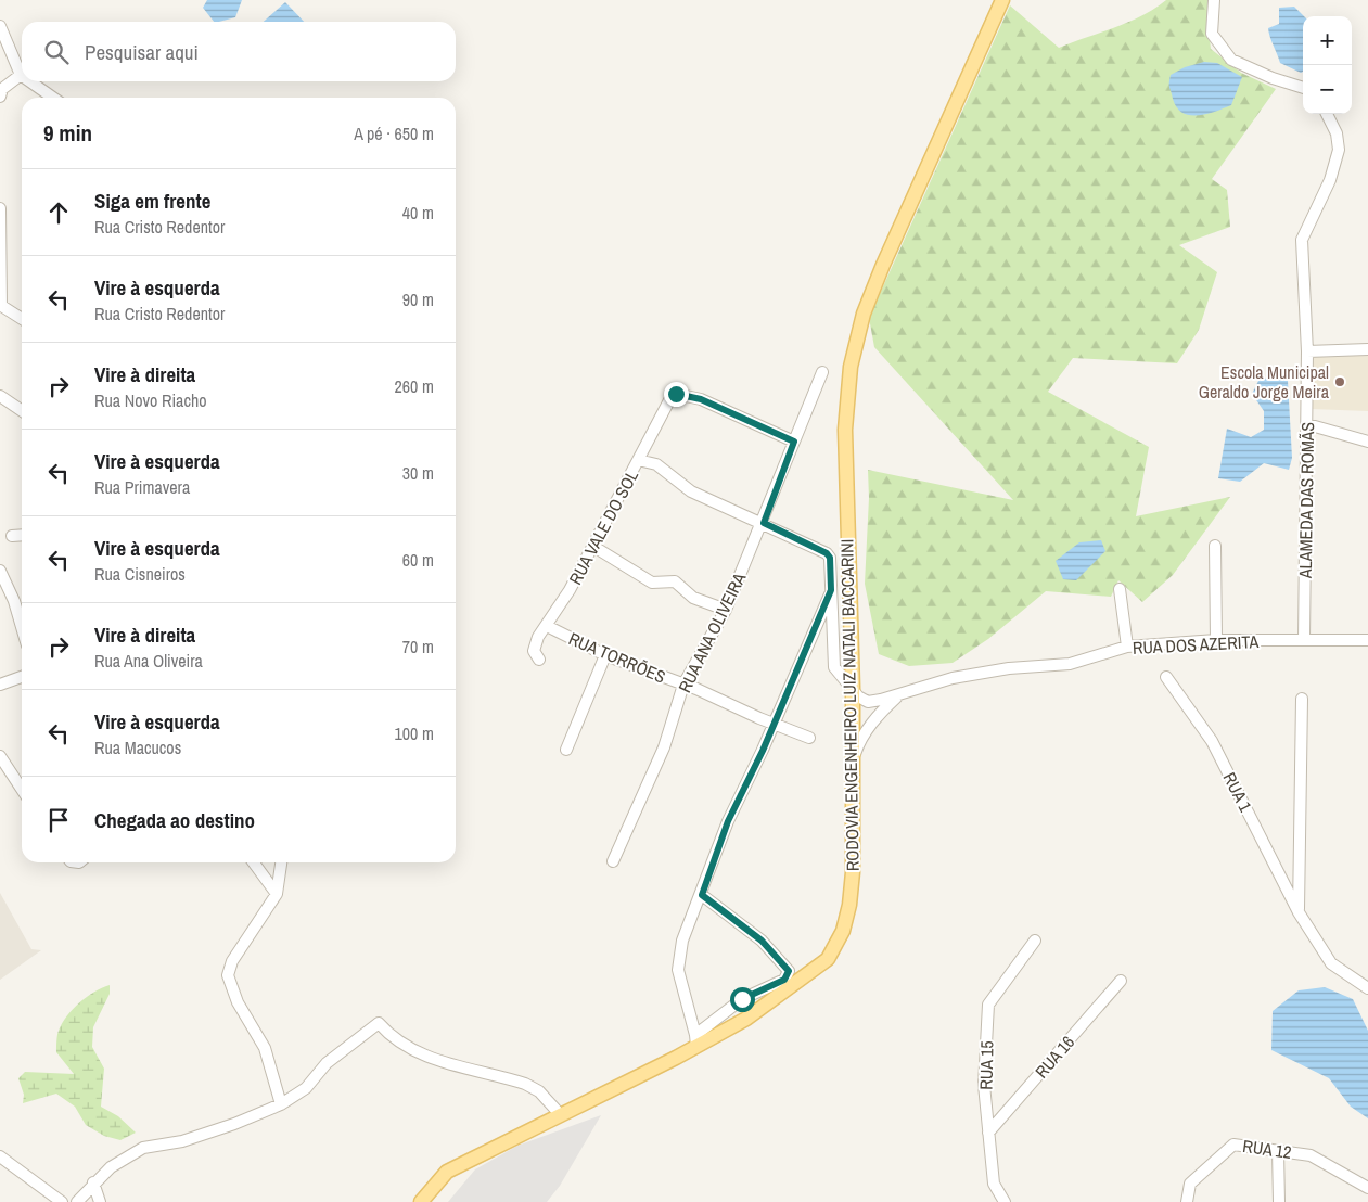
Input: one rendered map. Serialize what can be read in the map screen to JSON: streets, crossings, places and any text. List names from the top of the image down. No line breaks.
{"streets":{"main road":["RODOVIA ENGENHEIRO LUIZ NATALI BACCARINI"],"street":["ALAMEDA DAS ROMÃS","RUA VALE DO SOL","RUA ANA OLIVEIRA","RUA DOS AZERITA","RUA TORRÕES","RUA 1","RUA 16","RUA 15","RUA 12"]},"crossings":[["ALAMEDA DAS ROMÃS","RUA DOS AZERITA"],["RUA VALE DO SOL","RUA ANA OLIVEIRA"],["RUA VALE DO SOL","RUA TORRÕES"],["RUA ANA OLIVEIRA","RUA TORRÕES"],["RUA DOS AZERITA","RODOVIA ENGENHEIRO LUIZ NATALI BACCARINI"],["RUA 16","RUA 15"]],"places":["Escola Municipal Geraldo Jorge Meira"],"page":{"map_buttons":["+","−"],"search":"Pesquisar aqui","heading":["9 min","A pé · 650 m"],"list":[["Siga em frente","Rua Cristo Redentor","40 m"],["Vire à esquerda","Rua Cristo Redentor","90 m"],["Vire à direita","Rua Novo Riacho","260 m"],["Vire à esquerda","Rua Primavera","30 m"],["Vire à esquerda","Rua Cisneiros","60 m"],["Vire à direita","Rua Ana Oliveira","70 m"],["Vire à esquerda","Rua Macucos","100 m"],"Chegada ao destino"]}}
